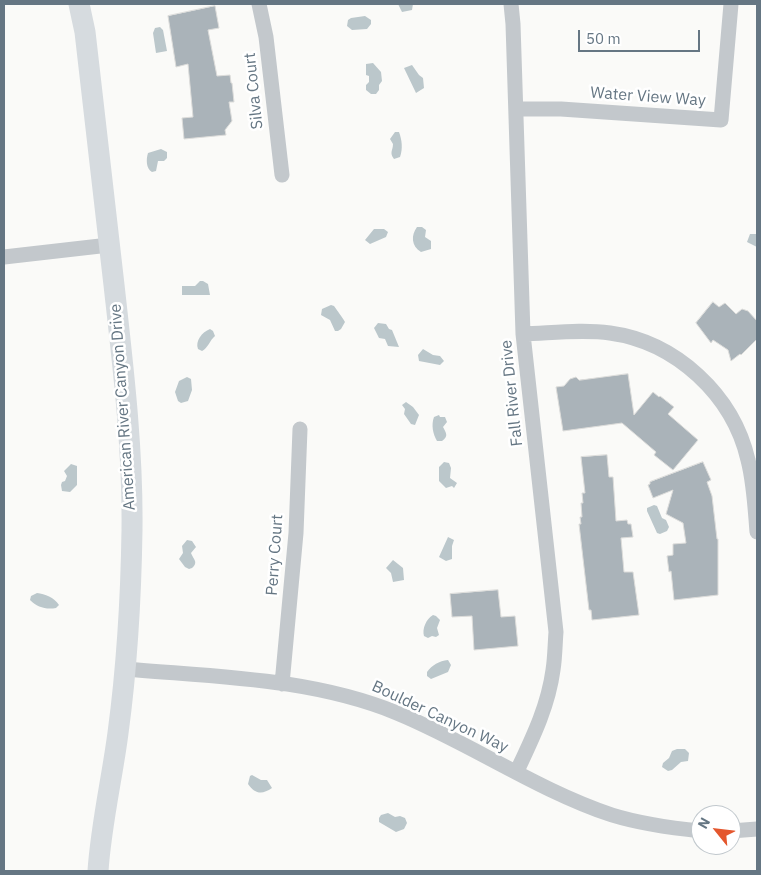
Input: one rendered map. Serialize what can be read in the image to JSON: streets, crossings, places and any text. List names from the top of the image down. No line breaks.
{"streets":{"main road":["American River Canyon Drive"],"street":["Silva Court","Water View Way","Fall River Drive","Perry Court","Boulder Canyon Way"]},"crossings":[["Water View Way","Fall River Drive"],["Fall River Drive","Boulder Canyon Way"],["American River Canyon Drive","Boulder Canyon Way"],["Perry Court","Boulder Canyon Way"]],"scale_bar":"50 m","north":"top left"}
